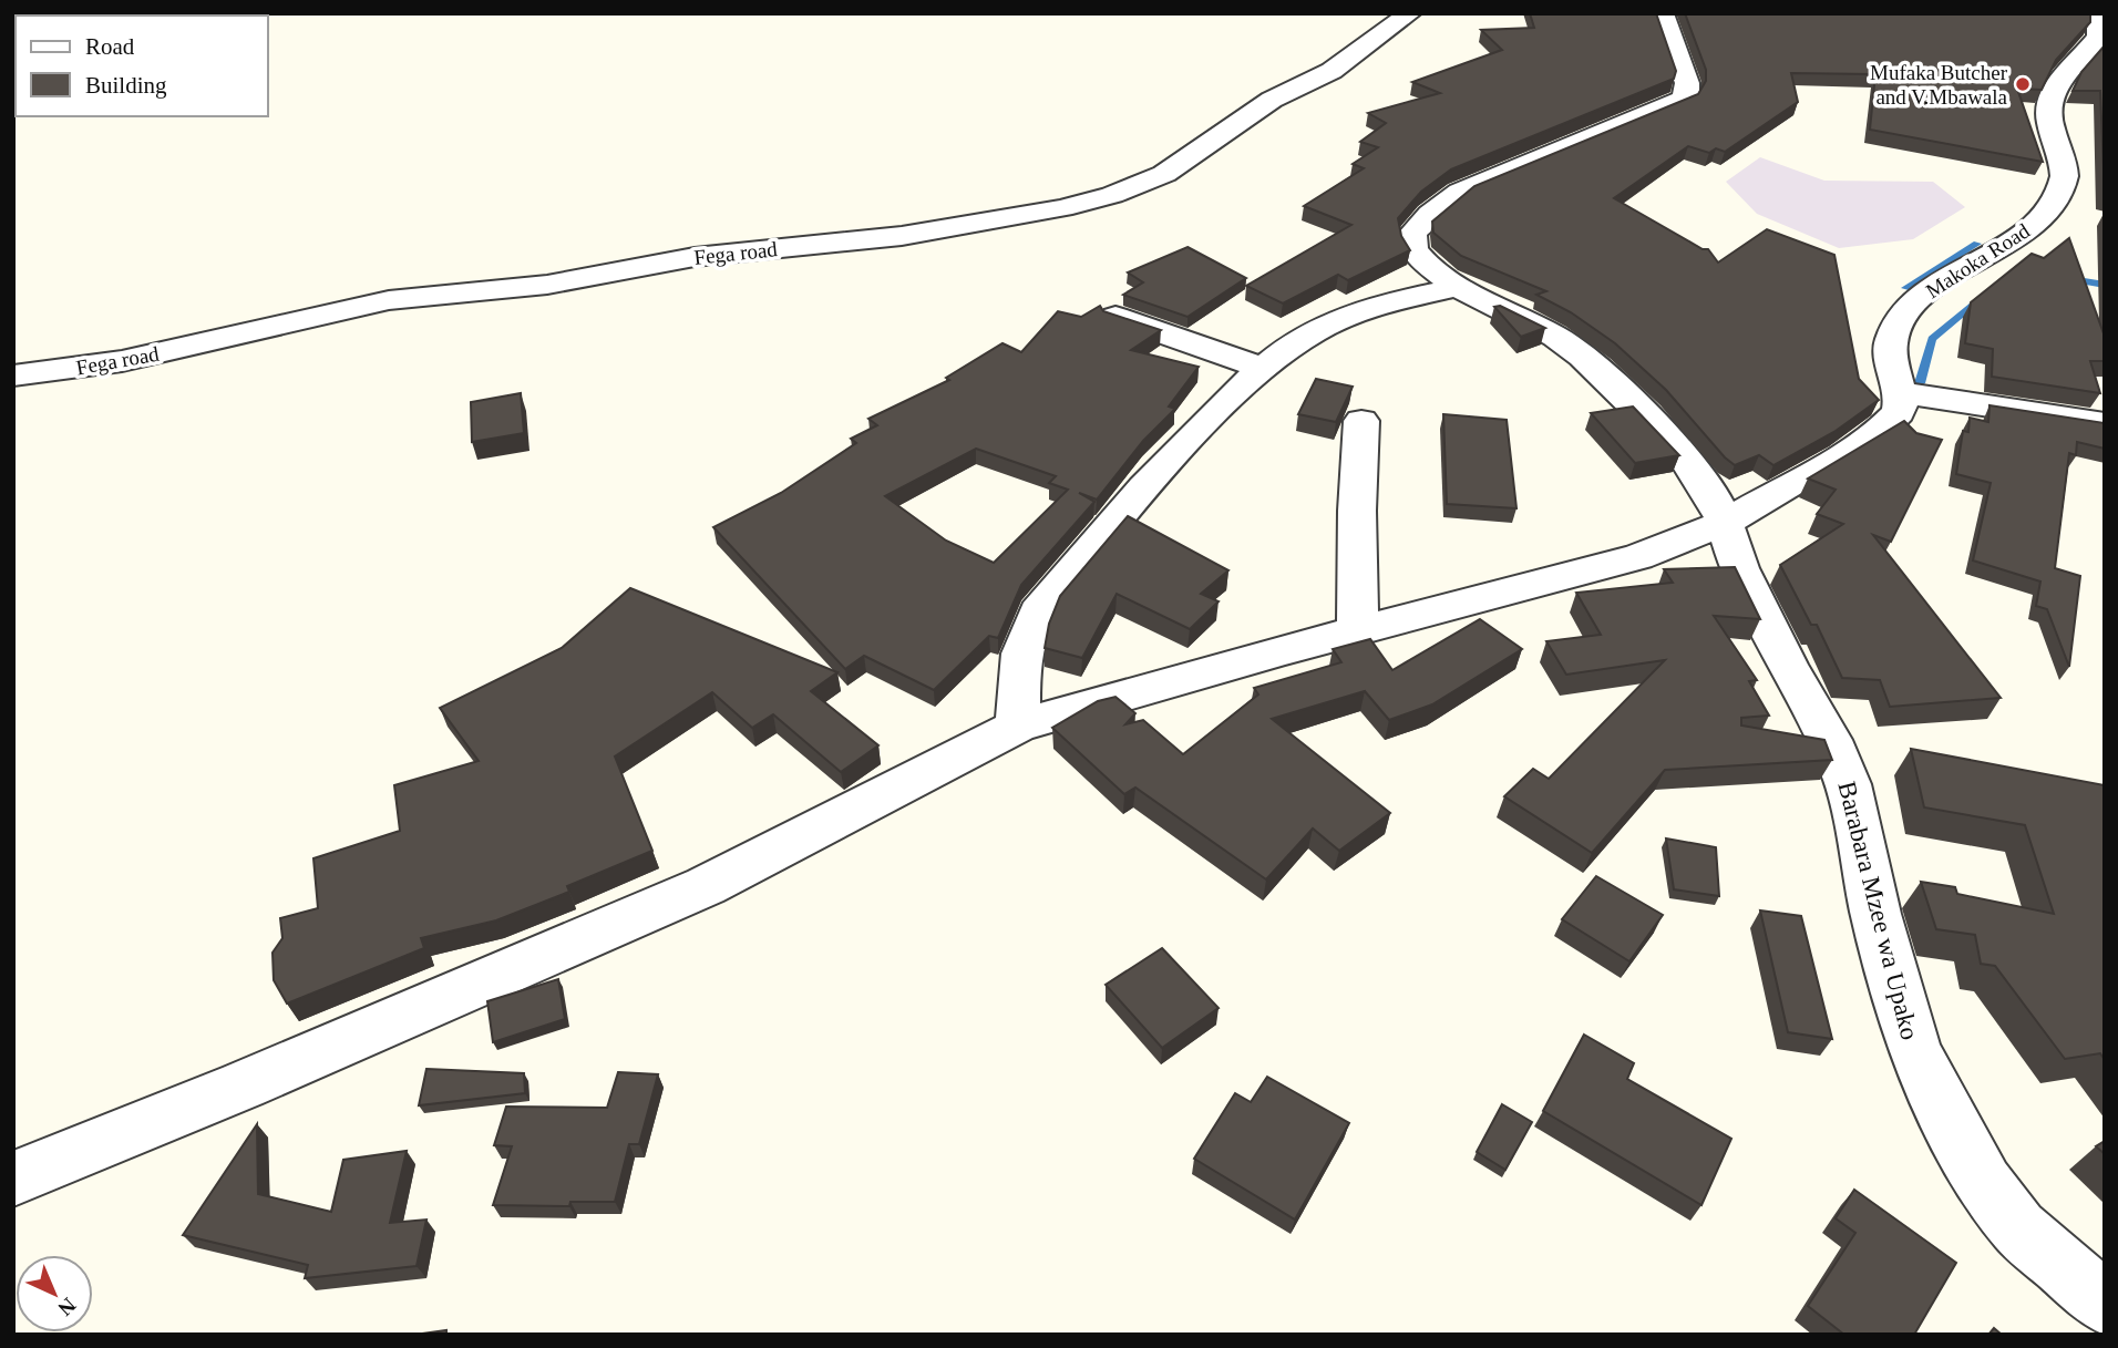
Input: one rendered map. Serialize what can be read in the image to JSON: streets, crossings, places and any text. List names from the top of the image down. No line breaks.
{"streets":{"street":["Fega road","Makoka Road","Barabara Mzee wa Upako"]},"places":["Mufaka Butcher and V.Mbawala"],"legend":["Road","Building"],"north":"bottom right"}
